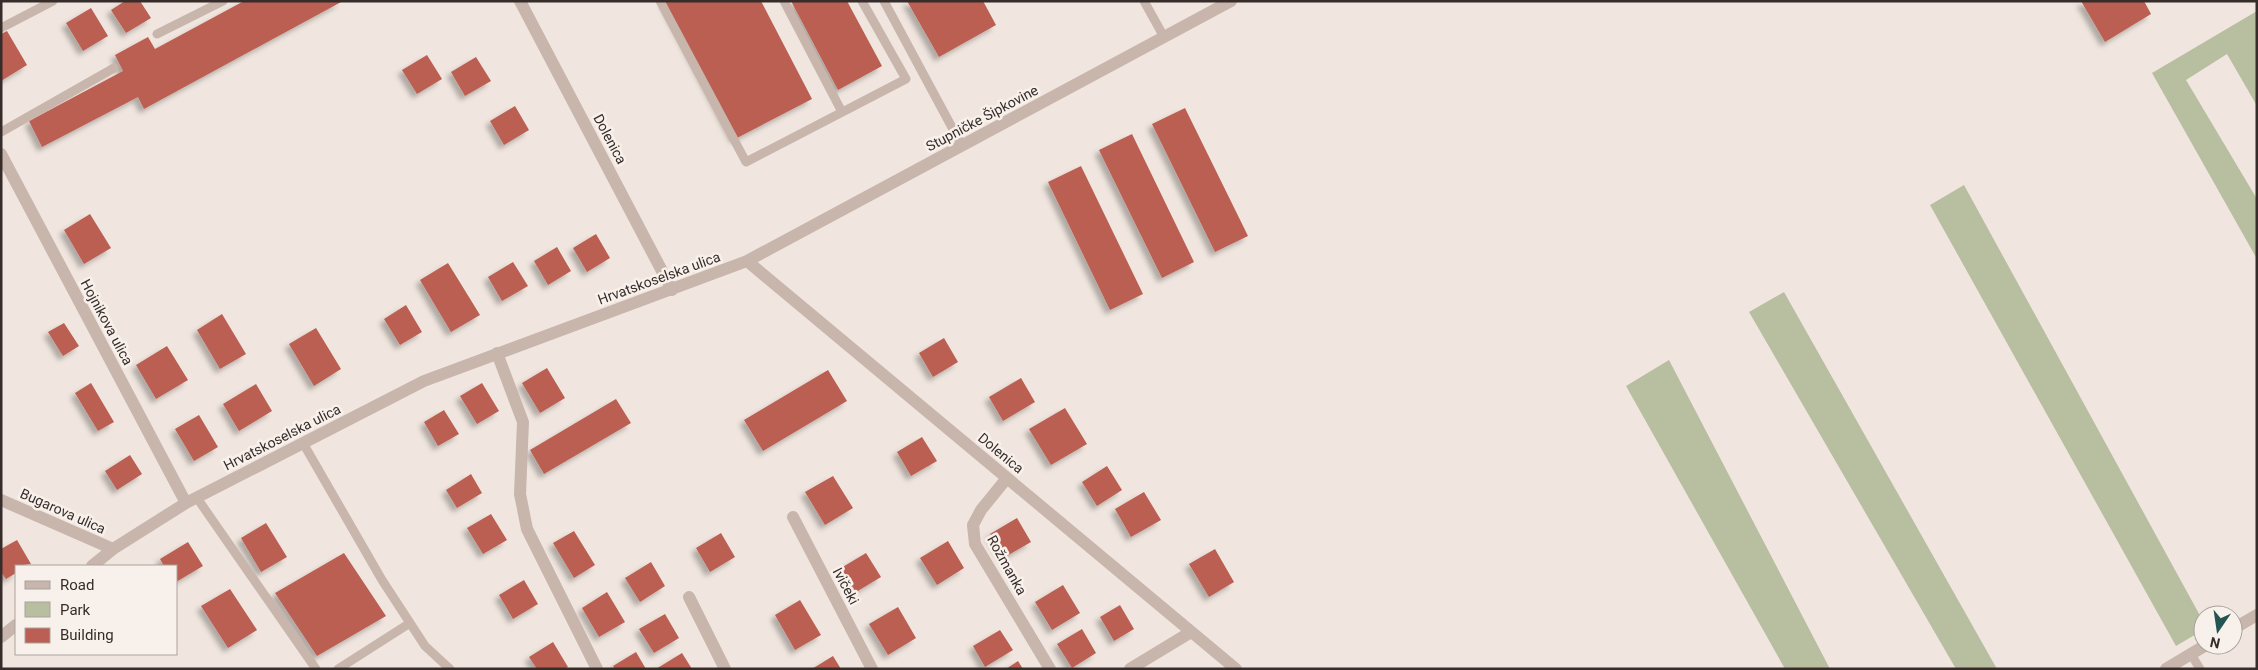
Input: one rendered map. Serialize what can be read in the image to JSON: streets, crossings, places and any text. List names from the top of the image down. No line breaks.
{"streets":{"street":["Stupničke Šipkovine","Dolenica","Hrvatskoselska ulica","Hojnikova ulica","Bugarova ulica","Rožmanka","Ivičeki"]},"crossings":[["Stupničke Šipkovine","Dolenica"],["Stupničke Šipkovine","Hrvatskoselska ulica"],["Dolenica","Hrvatskoselska ulica"],["Dolenica","Rožmanka"],["Hrvatskoselska ulica","Hojnikova ulica"],["Hrvatskoselska ulica","Bugarova ulica"]],"legend":["Road","Park","Building"],"north":"bottom"}
